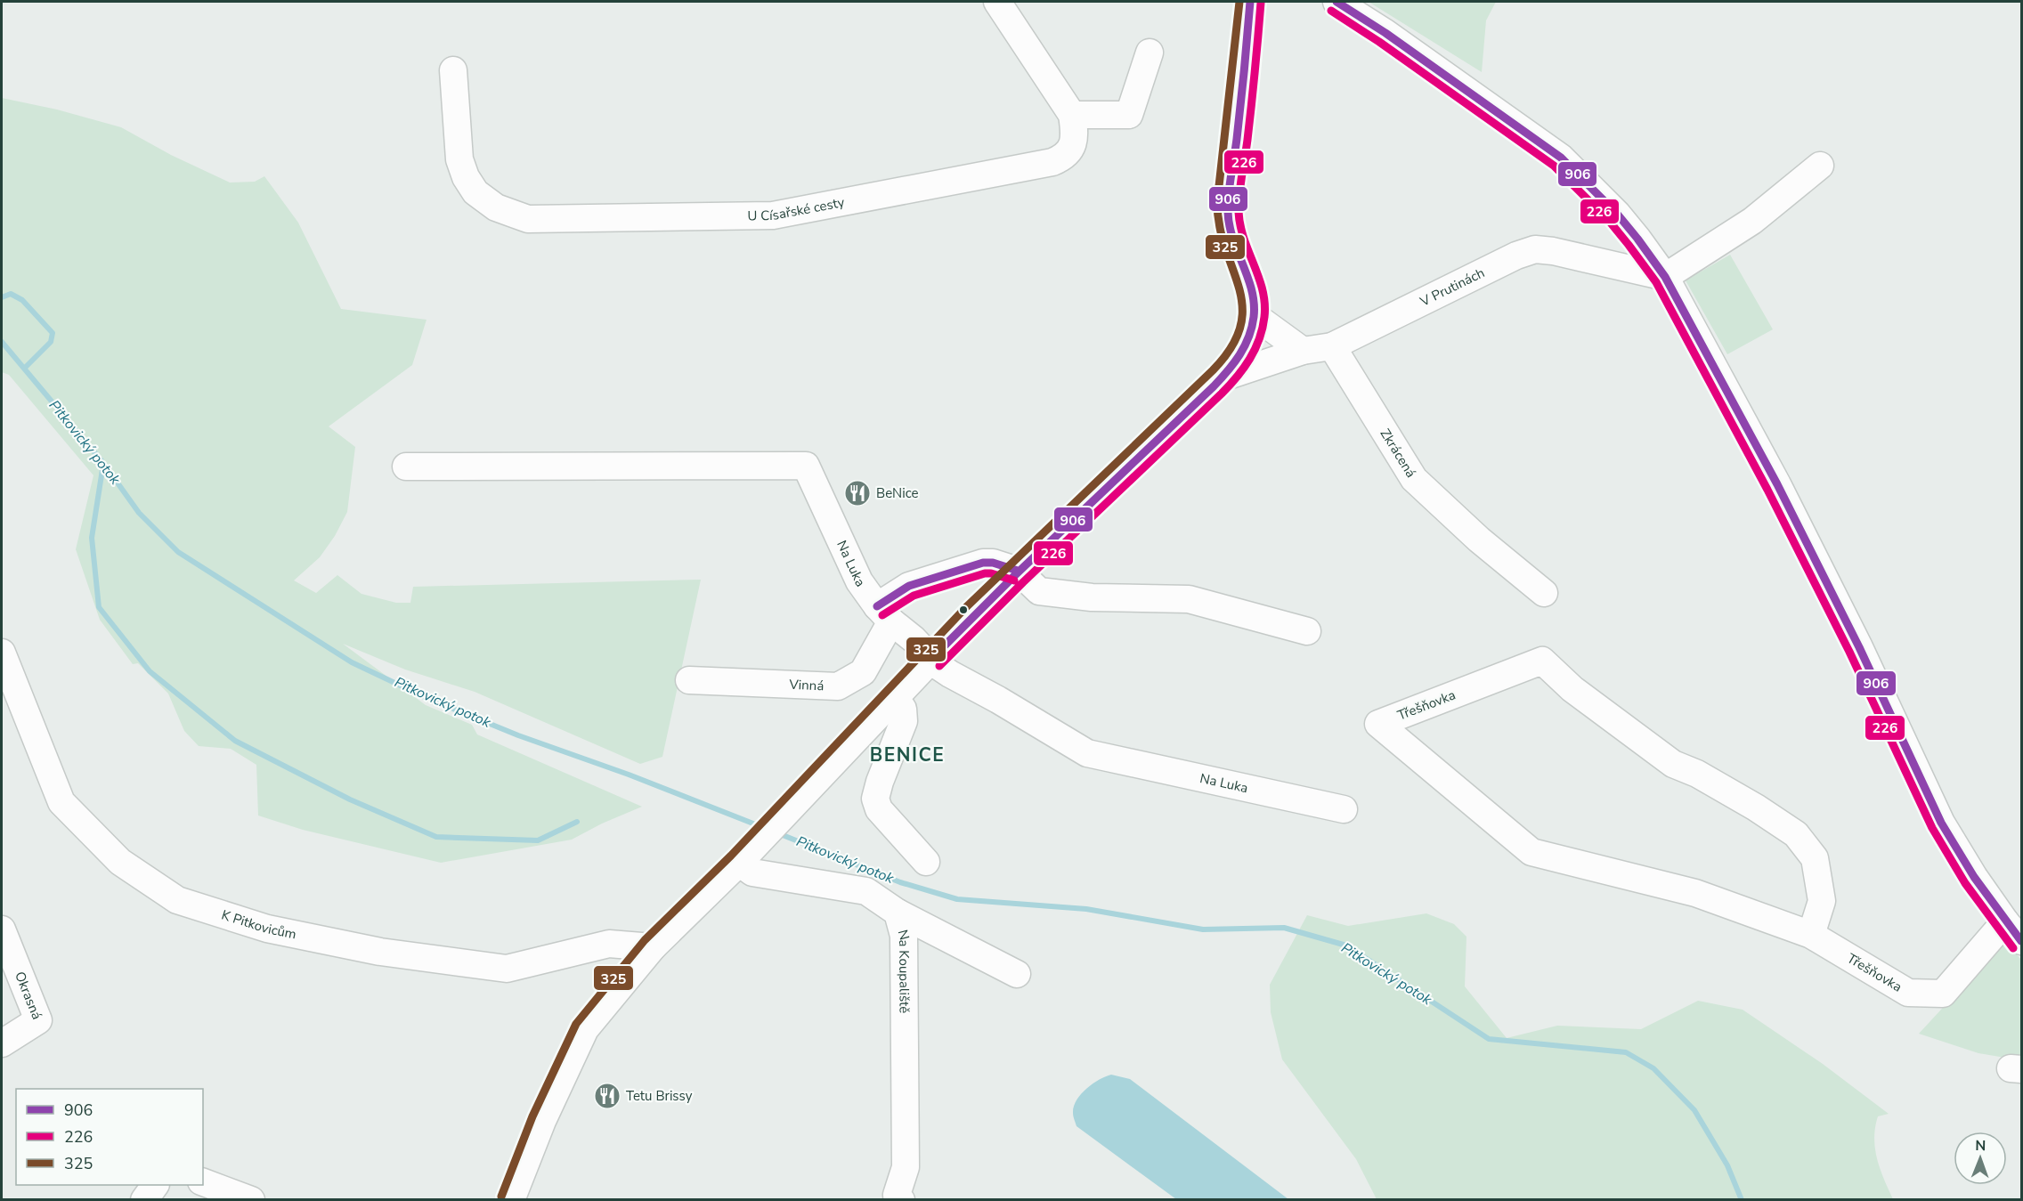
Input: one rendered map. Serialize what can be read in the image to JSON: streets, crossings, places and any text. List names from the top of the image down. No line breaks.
{"streets":{"street":["U Císařské cesty","V Prutinách","Zkrácená","Na Luka","Vinná","Třešňovka","K Pitkovicům","Na Koupaliště","Okrasná"]},"crossings":[["V Prutinách","Zkrácená"],["Na Luka","Vinná"]],"districts":["BENICE"],"water":["Pitkovický potok"],"places":{"restaurant":["BeNice","Tetu Brissy"]},"lines":["transit line 906","transit line 325","transit line 226"],"legend":["906","226","325"],"north":"top"}
